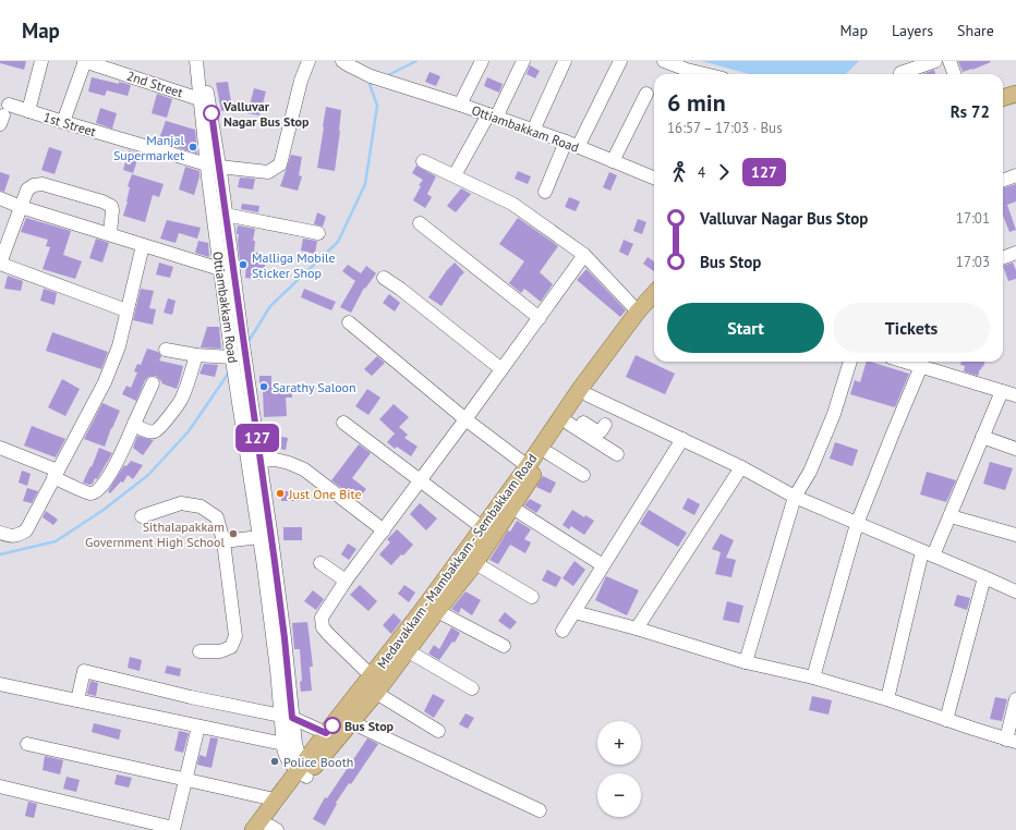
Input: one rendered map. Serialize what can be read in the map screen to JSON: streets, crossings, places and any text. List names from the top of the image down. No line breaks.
{"streets":{"main road":["Medavakkam - Mambakkam - Sembakkam Road"],"street":["2nd Street","1st Street","Ottiambakkam Road"]},"crossings":[["2nd Street","Ottiambakkam Road"],["1st Street","Ottiambakkam Road"],["Ottiambakkam Road","Medavakkam - Mambakkam - Sembakkam Road"]],"places":["Valluvar Nagar Bus Stop","Manjal Supermarket","Malliga Mobile Sticker Shop","Sarathy Saloon","Just One Bite","Sithalapakkam Government High School","Bus Stop","Police Booth"],"lines":["bus line 127"],"page":{"header":"Map","nav":["Map","Layers","Share"],"on_map":"127","heading":["6 min","16:57 – 17:03 · Bus","Rs 72"],"legs":["4","127"],"list":[{"name":"Valluvar Nagar Bus Stop","value":"17:01"},{"name":"Bus Stop","value":"17:03"}],"buttons":["Start","Tickets"],"map_buttons":["+","−"]}}
